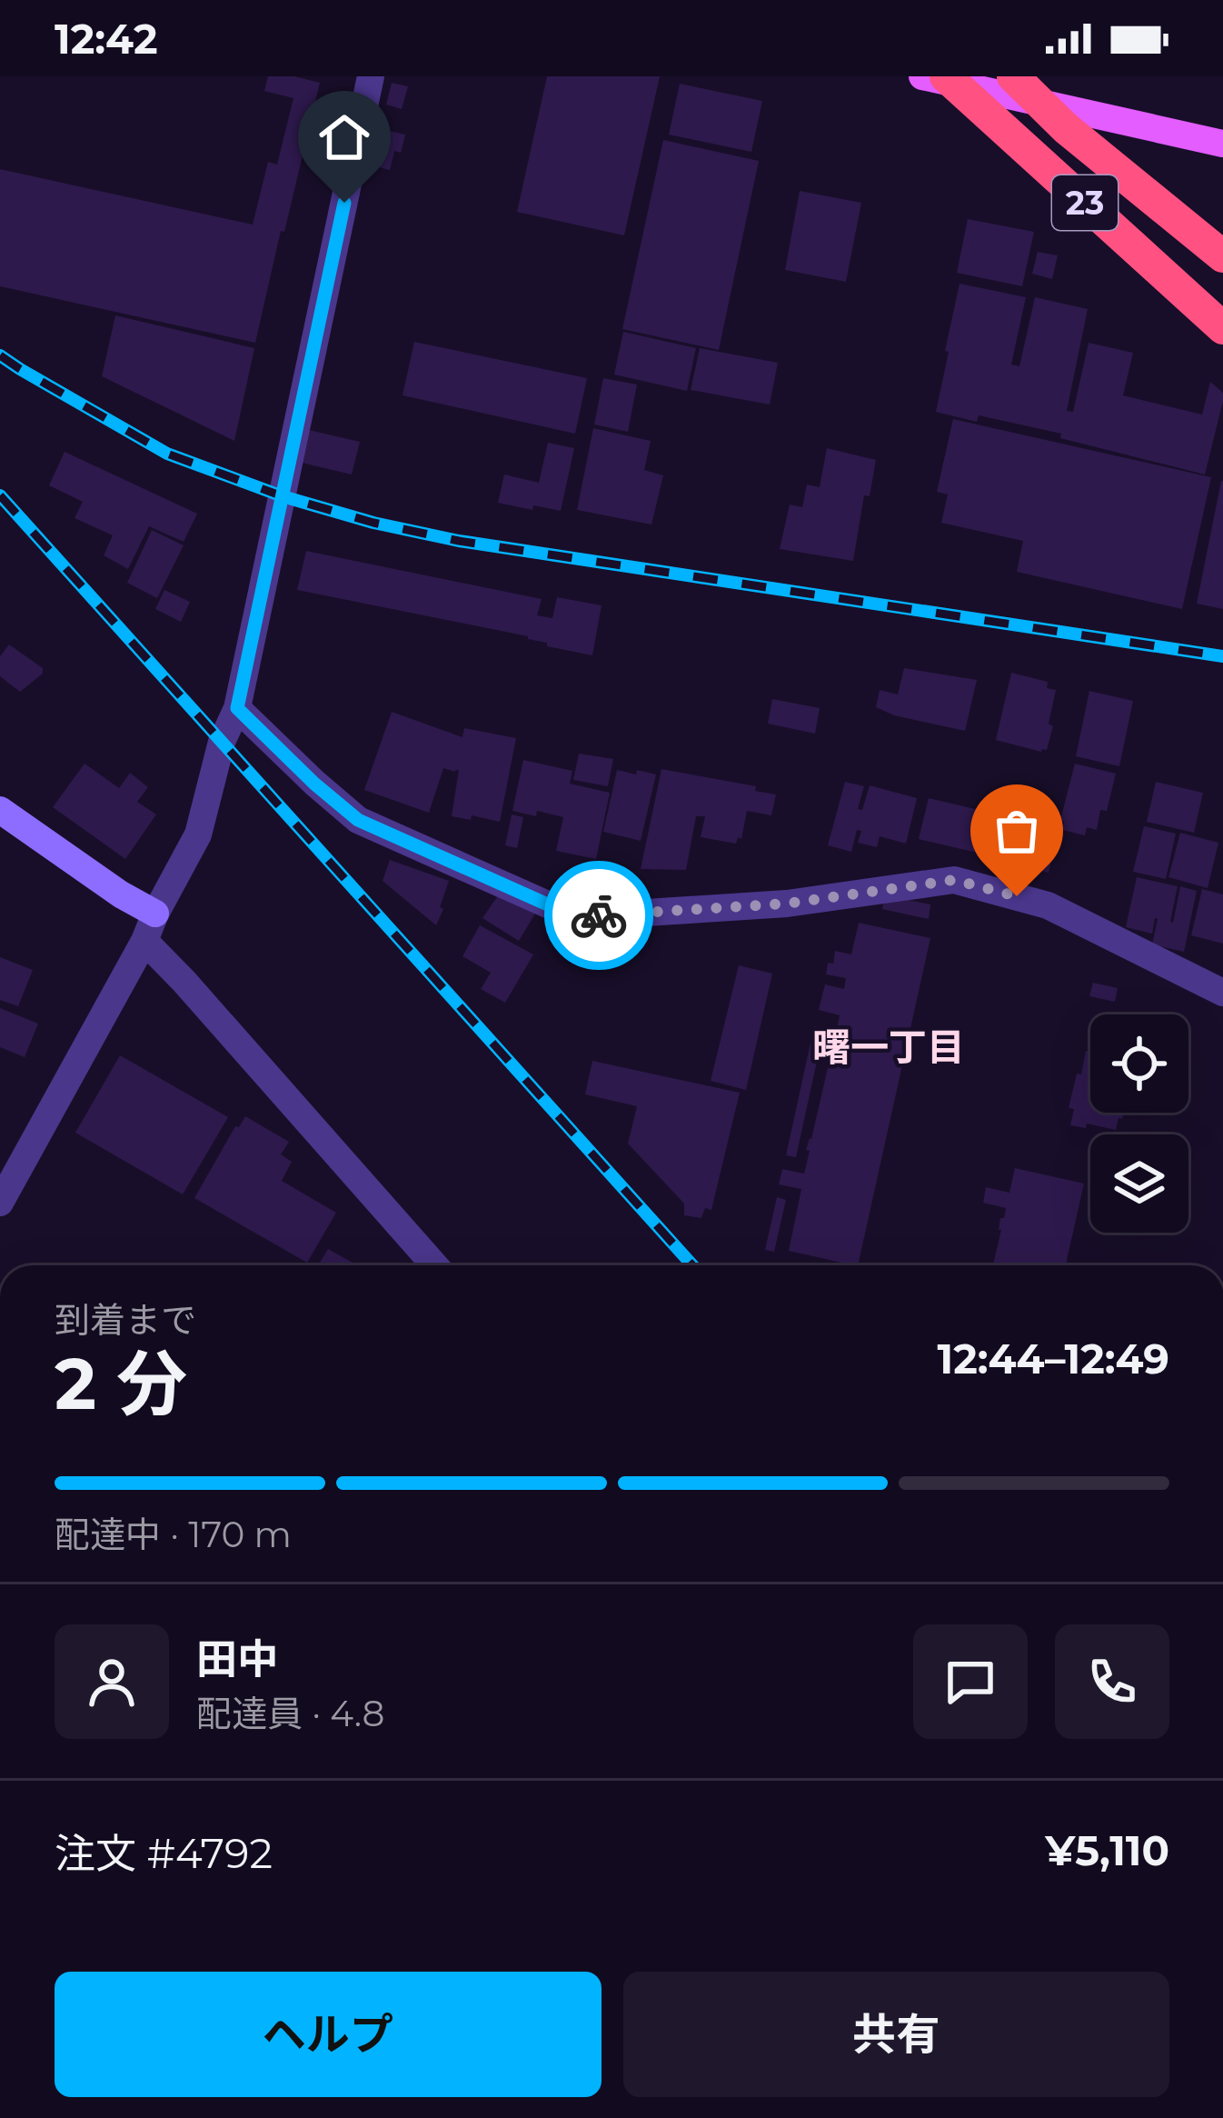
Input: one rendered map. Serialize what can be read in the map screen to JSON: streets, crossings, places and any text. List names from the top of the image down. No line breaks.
{"streets":{"highway":["23"]},"districts":["曙一丁目"],"page":{"status":"12:42","heading":["2 分","到着まで","12:44–12:49"],"panel":["田中","配達員 · 4.8","注文 #4792","¥5,110"],"bar":"配達中 · 170 m","buttons":["ヘルプ","共有"]}}
